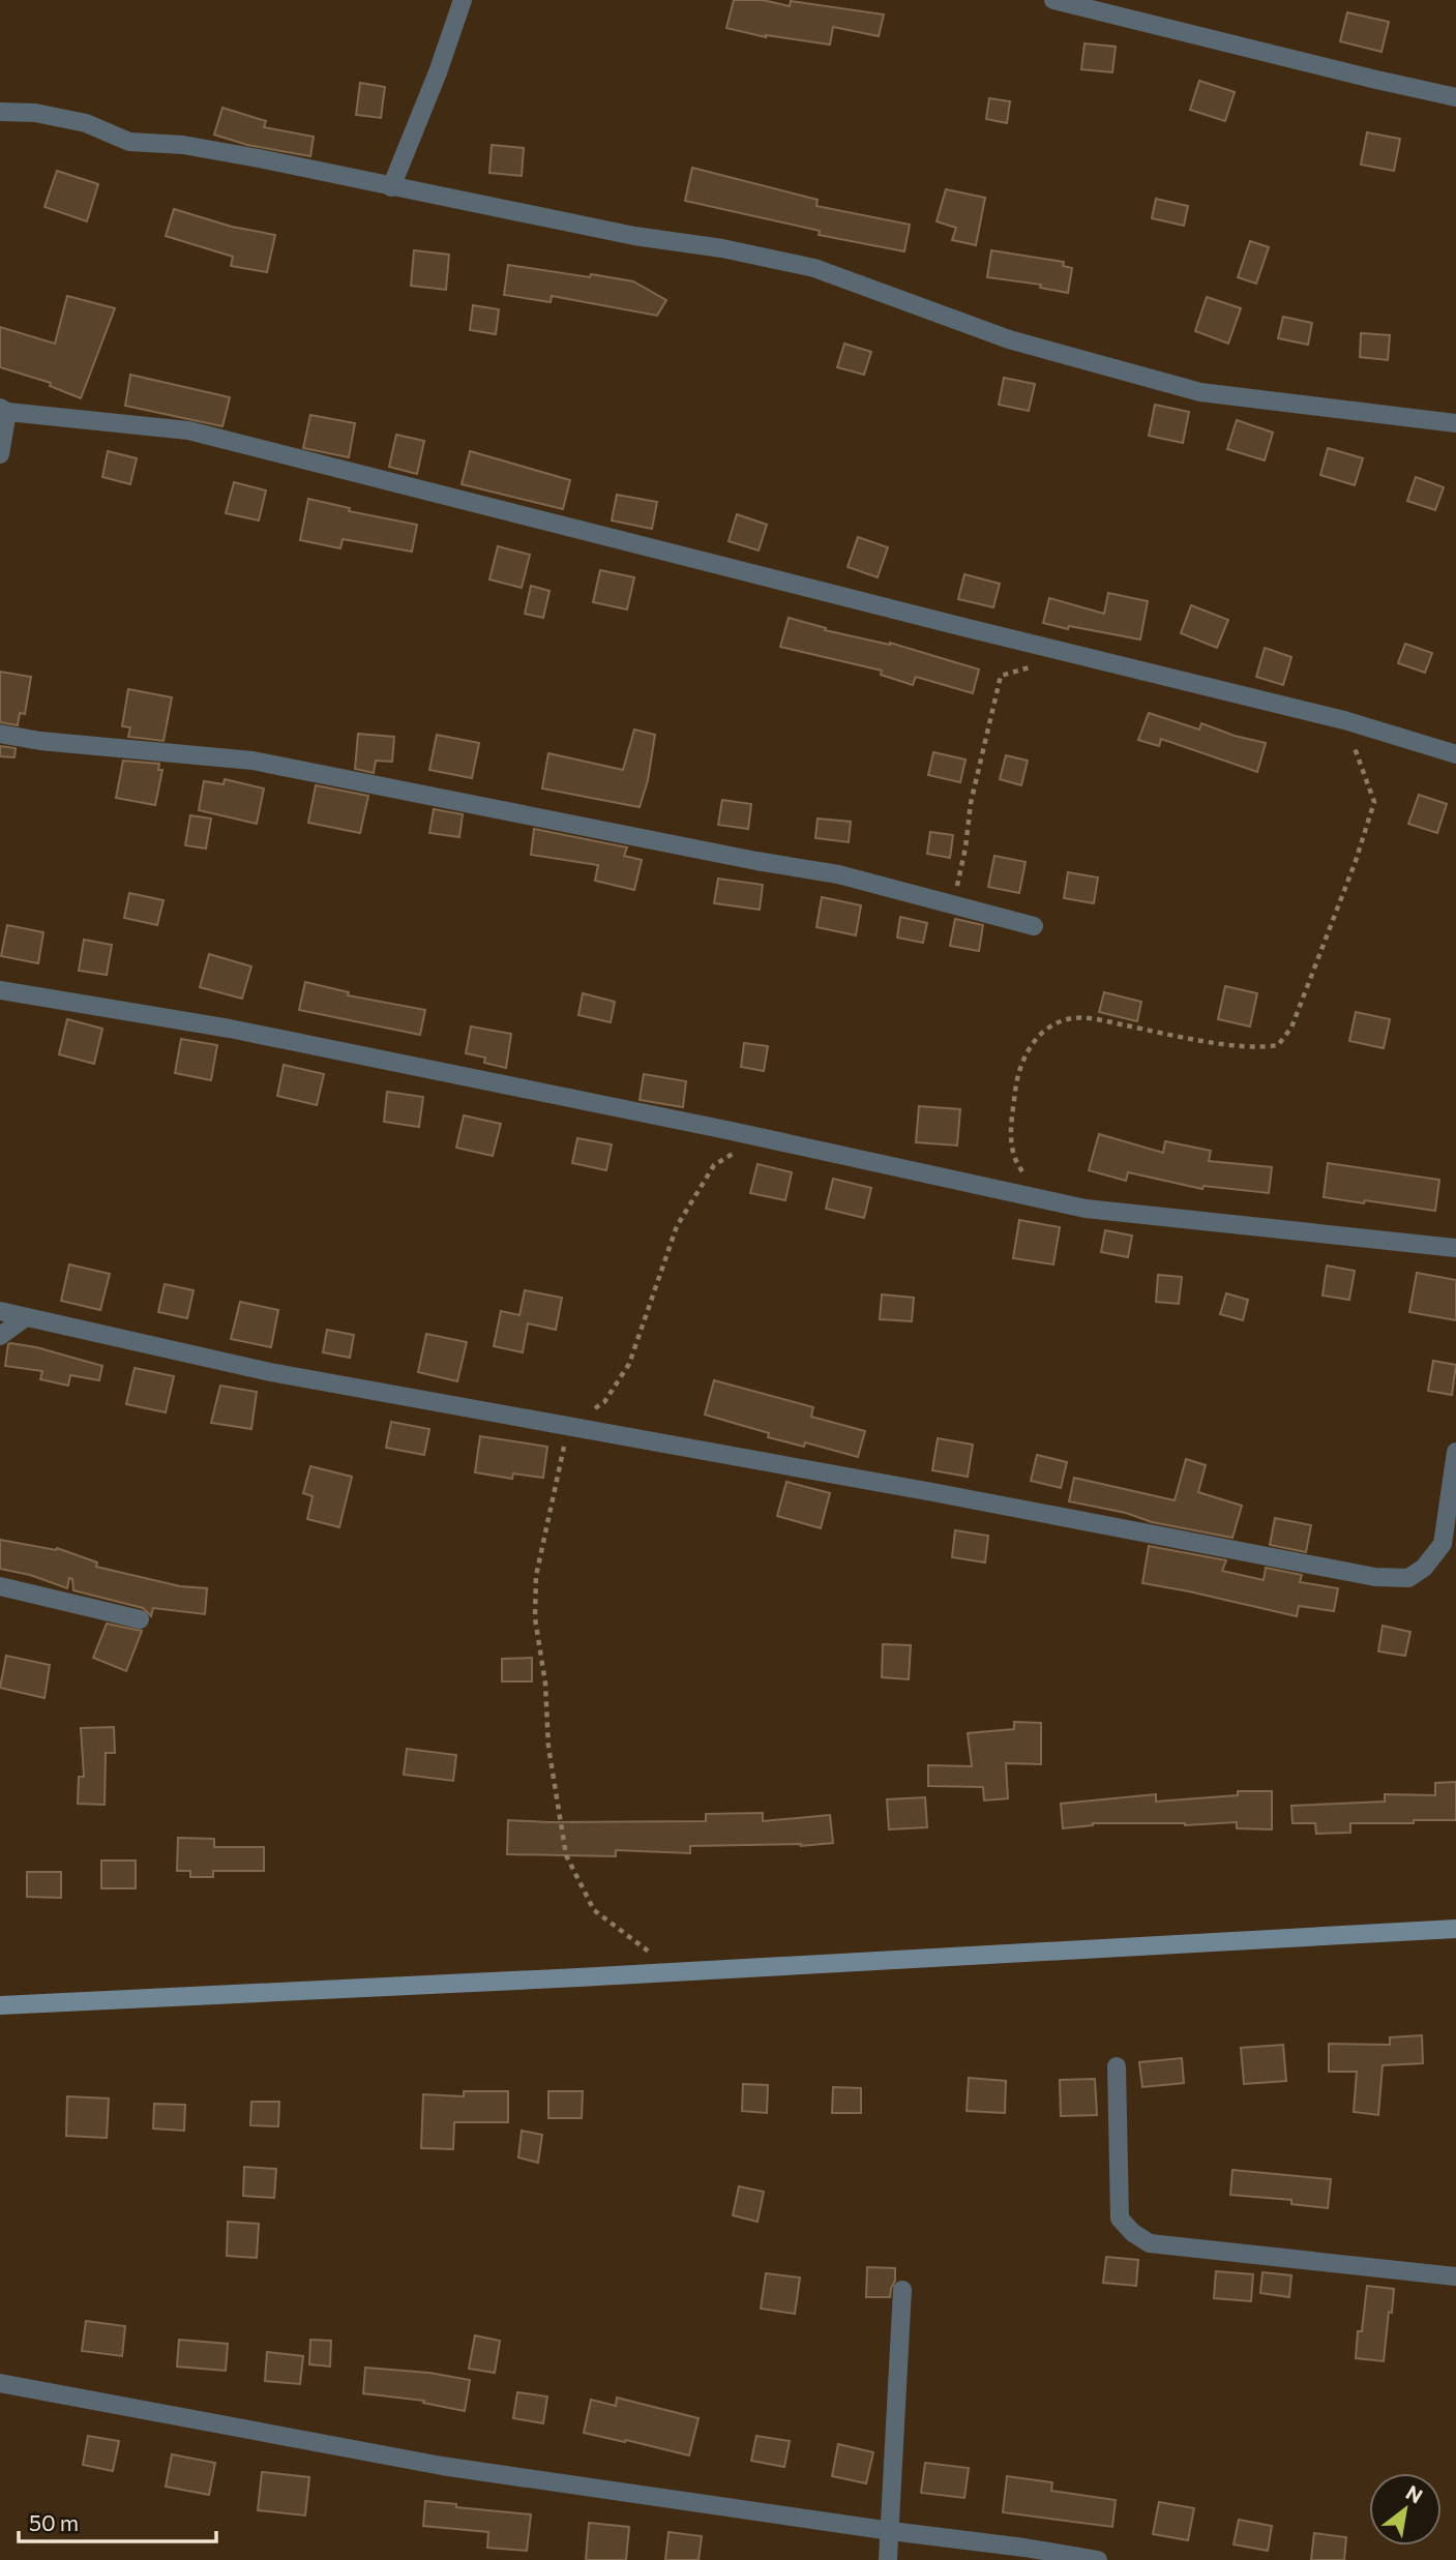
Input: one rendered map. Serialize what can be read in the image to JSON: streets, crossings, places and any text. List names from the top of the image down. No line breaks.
{"scale_bar":"50 m","north":"top right"}
